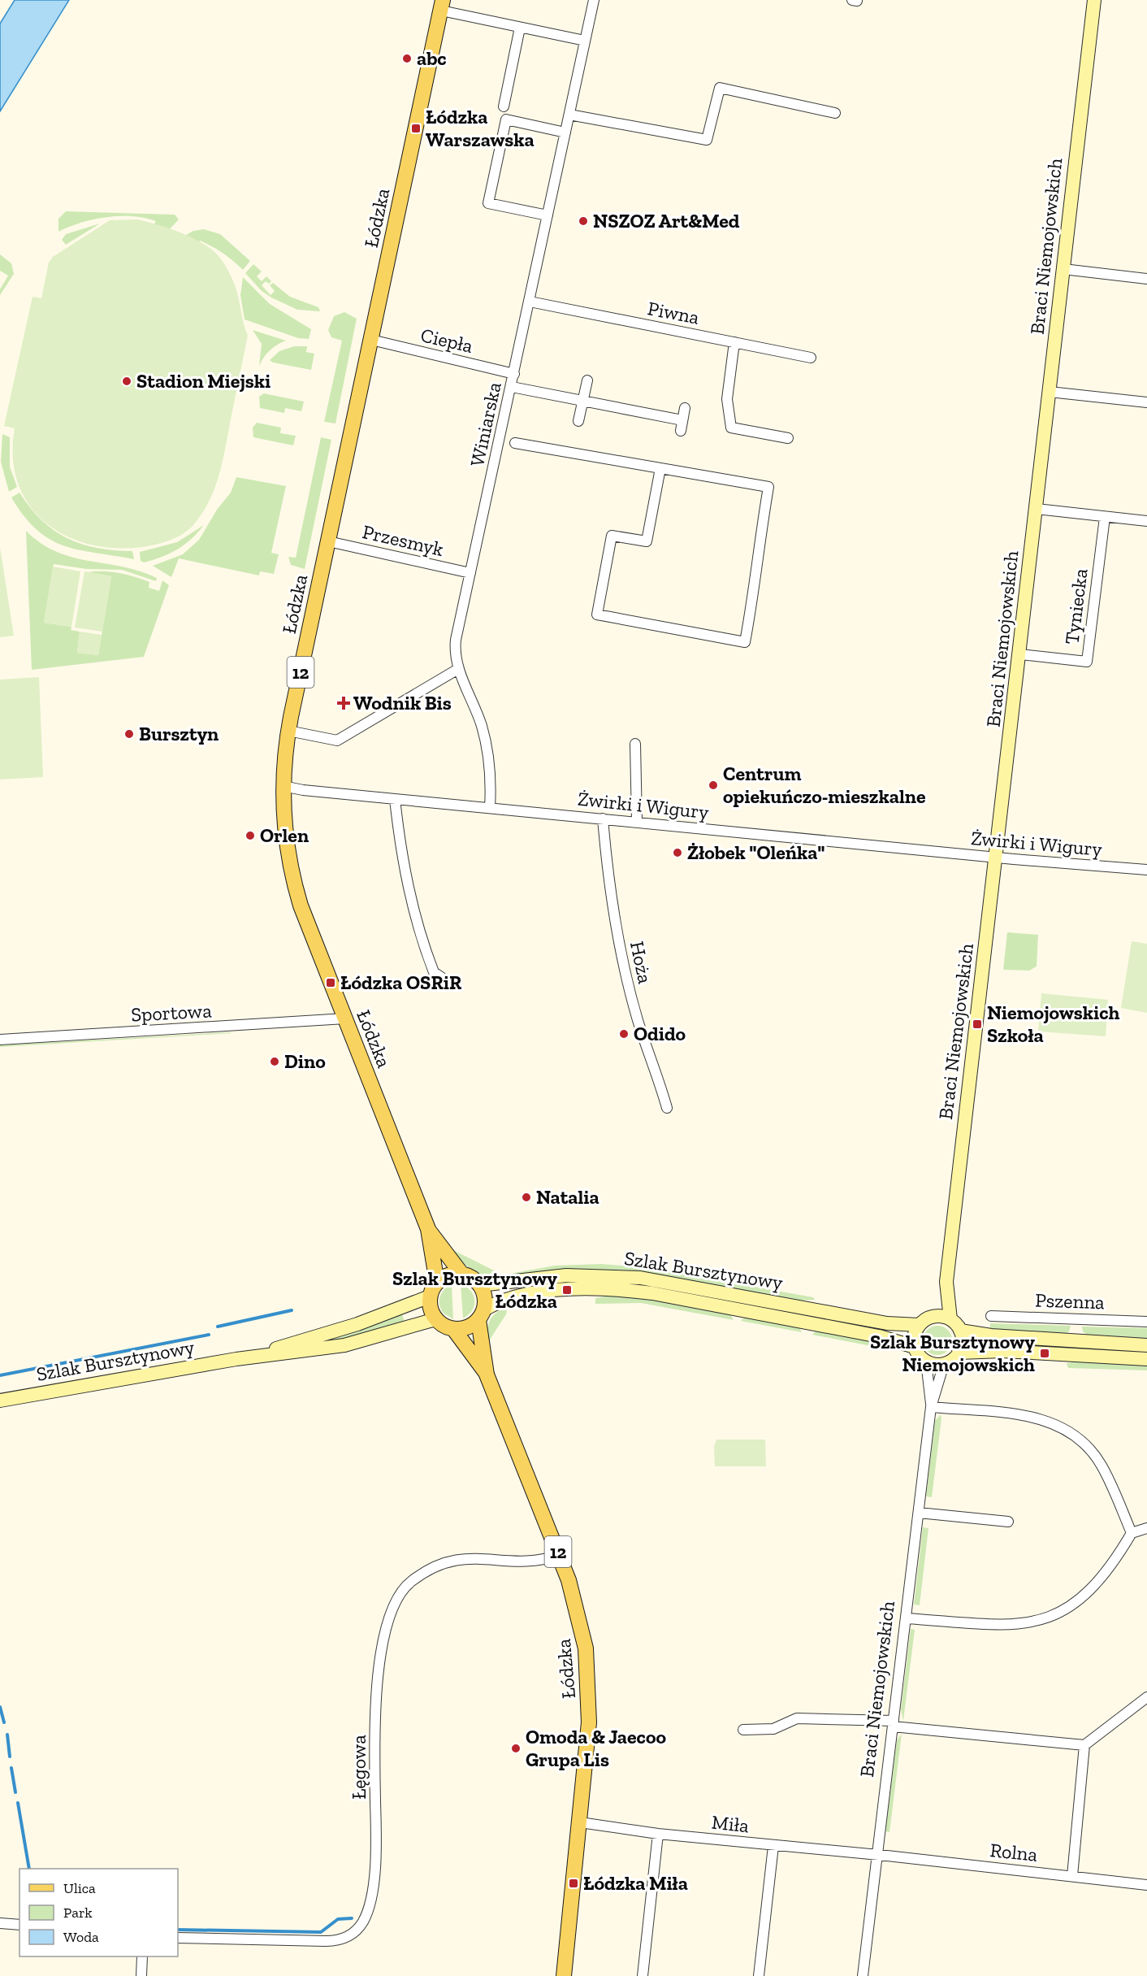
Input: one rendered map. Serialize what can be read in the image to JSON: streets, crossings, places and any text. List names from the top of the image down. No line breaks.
{"streets":{"main road":["Łódzka","Braci Niemojowskich","12","Szlak Bursztynowy"],"street":["Piwna","Ciepła","Winiarska","Przesmyk","Tyniecka","Żwirki i Wigury","Hoża","Sportowa","Pszenna","Łęgowa","Miła","Rolna"]},"crossings":[["Łódzka","Ciepła"],["Łódzka","Przesmyk"],["Łódzka","12"],["Łódzka","Żwirki i Wigury"],["Łódzka","Sportowa"],["Łódzka","Szlak Bursztynowy"],["Łódzka","Łęgowa"],["Łódzka","Miła"],["Braci Niemojowskich","Tyniecka"],["Braci Niemojowskich","Żwirki i Wigury"],["Braci Niemojowskich","Szlak Bursztynowy"],["Braci Niemojowskich","Miła"],["Braci Niemojowskich","Rolna"],["Piwna","Winiarska"],["Ciepła","Winiarska"],["Winiarska","Przesmyk"],["Winiarska","Żwirki i Wigury"],["12","Szlak Bursztynowy"],["Żwirki i Wigury","Hoża"],["Miła","Rolna"]],"places":{"other":["abc","NSZOZ Art&Med","Stadion Miejski","Bursztyn","Centrum opiekuńczo-mieszkalne","Orlen","Żłobek \"Oleńka\"","Odido","Dino","Natalia","Omoda & Jaecoo Grupa Lis"],"transit":["Łódzka Warszawska","Łódzka OSRiR","Niemojowskich Szkoła","Szlak Bursztynowy Łódzka","Szlak Bursztynowy Niemojowskich","Łódzka Miła"],"health":["Wodnik Bis"]},"legend":["Ulica","Park","Woda"]}
